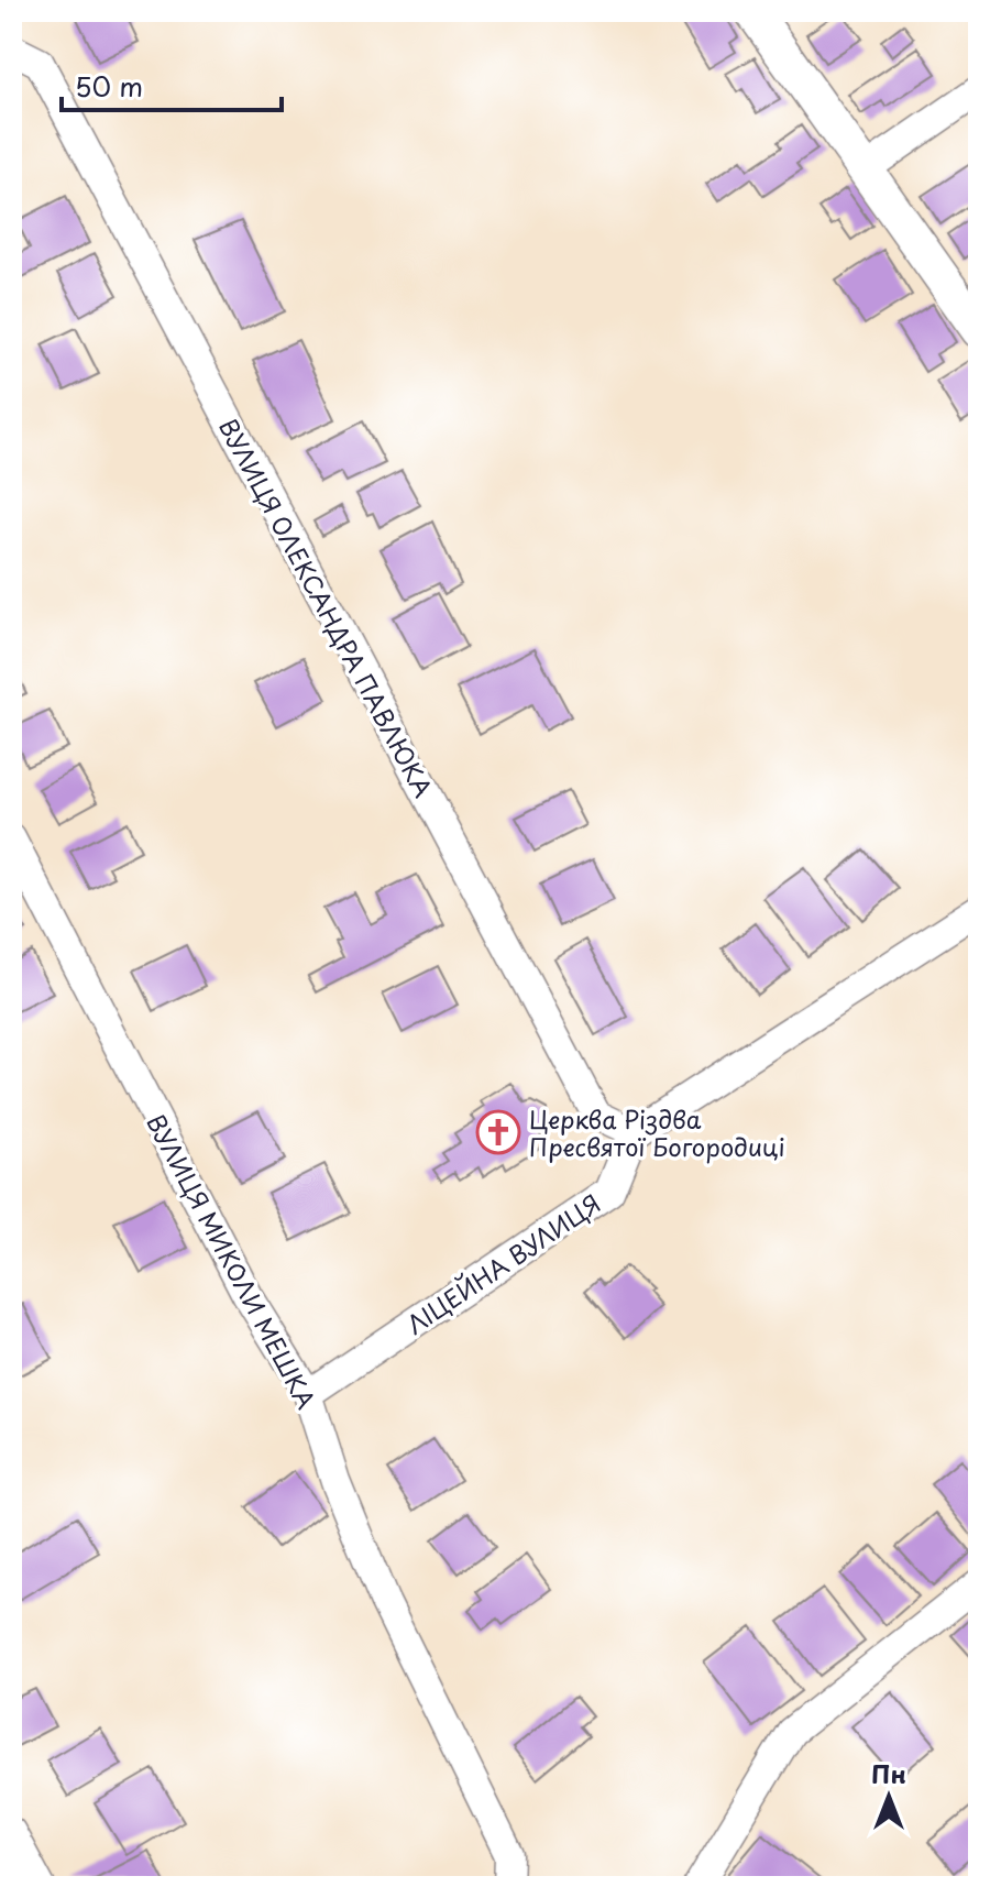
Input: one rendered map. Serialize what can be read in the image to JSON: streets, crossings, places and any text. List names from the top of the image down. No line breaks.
{"streets":{"street":["ВУЛИЦЯ ОЛЕКСАНДРА ПАВЛЮКА","ВУЛИЦЯ МИКОЛИ МЕШКА","ЛІЦЕЙНА ВУЛИЦЯ"]},"crossings":[["ВУЛИЦЯ ОЛЕКСАНДРА ПАВЛЮКА","ЛІЦЕЙНА ВУЛИЦЯ"],["ВУЛИЦЯ МИКОЛИ МЕШКА","ЛІЦЕЙНА ВУЛИЦЯ"]],"places":{"church":["Церква Різдва Пресвятої Богородиці"]},"scale_bar":"50 m","north":"top"}
